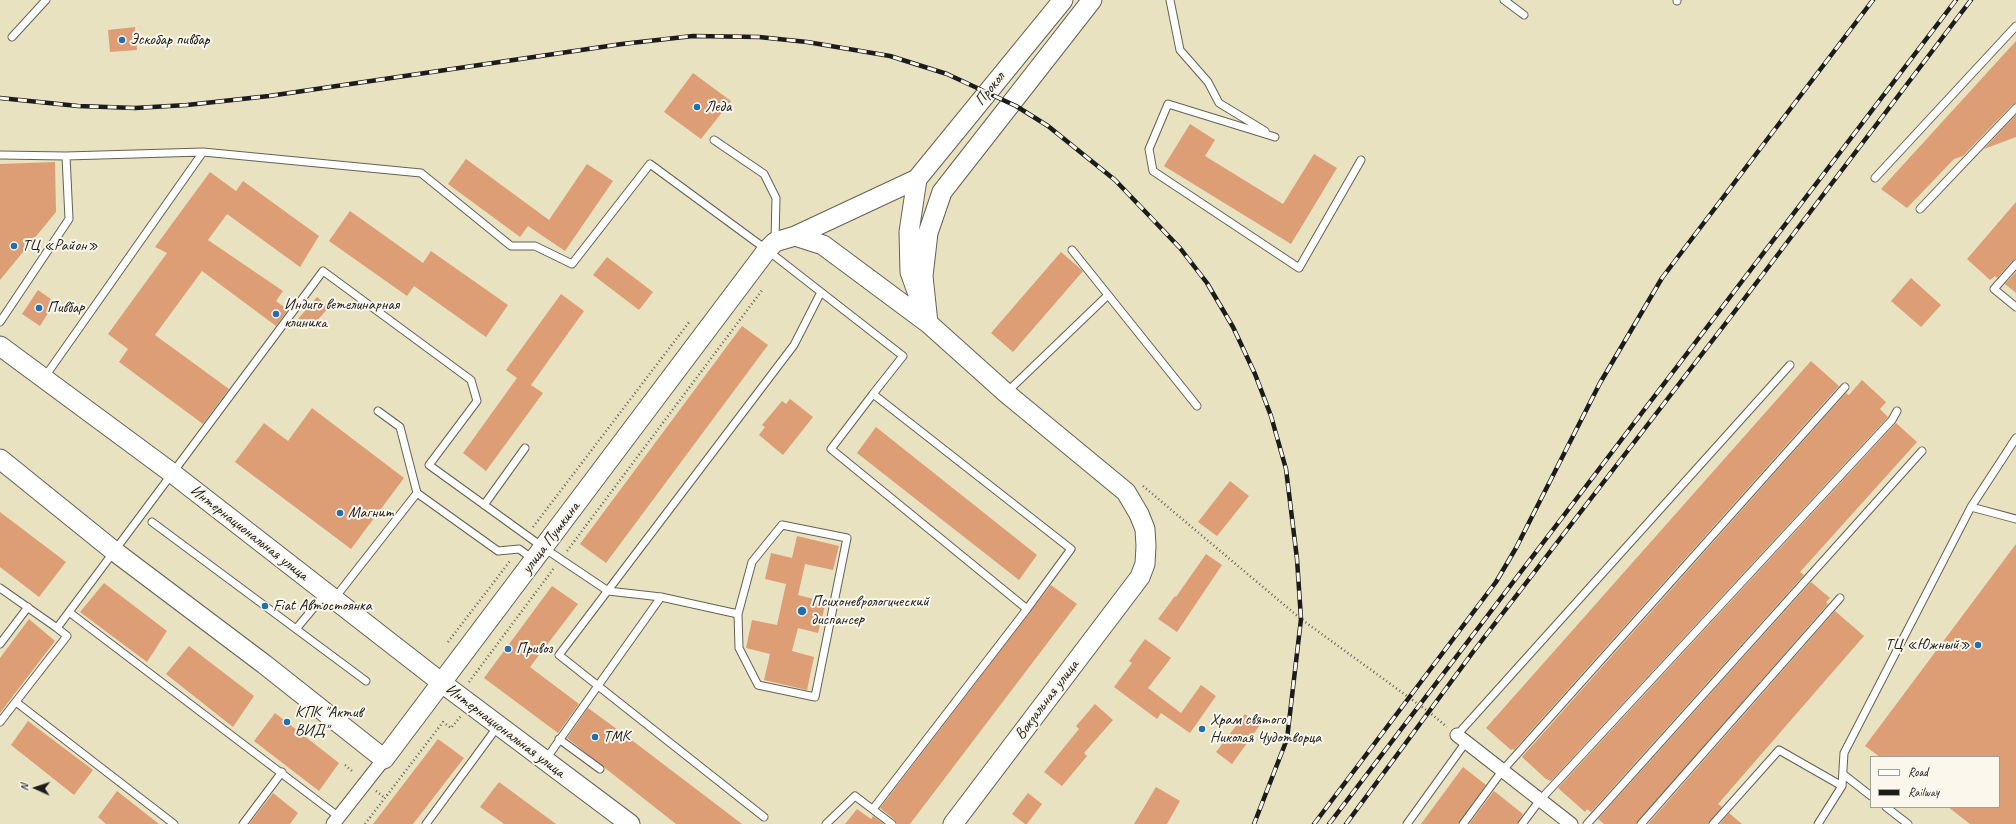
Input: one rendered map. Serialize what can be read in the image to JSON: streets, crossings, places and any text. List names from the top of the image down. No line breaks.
{"streets":{"main road":["Прокол","Интернациональная улица","улица Пушкина","Вокзальная улица"]},"crossings":[["Интернациональная улица","улица Пушкина"]],"places":["Эскобар пивбар","Леда","ТЦ «Район»","Пивбар","Индиго ветелинарная клиника","Магнит","Fiat Автостоянка","Психоневрологический диспансер","ТЦ «Южный»","Привоз","КПК ''Актив ВИД''","Храм святого Николая Чудотворца","ТМК"],"legend":["Road","Railway"],"north":"left"}
